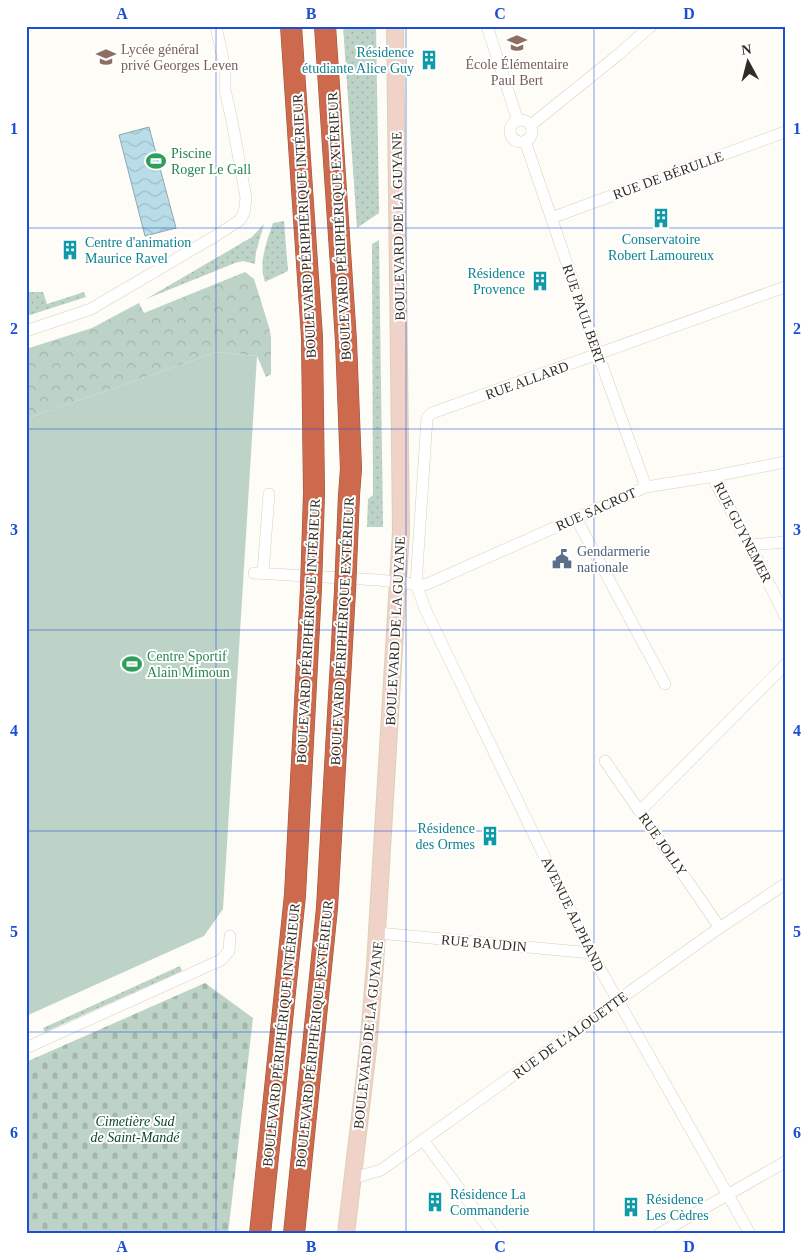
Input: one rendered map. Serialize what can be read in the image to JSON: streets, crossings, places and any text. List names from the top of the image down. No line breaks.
{"streets":{"highway":["BOULEVARD PÉRIPHÉRIQUE INTÉRIEUR","BOULEVARD PÉRIPHÉRIQUE EXTÉRIEUR"],"street":["RUE DE BÉRULLE","BOULEVARD DE LA GUYANE","RUE PAUL BERT","RUE ALLARD","RUE SACROT","RUE GUYNEMER","RUE JOLLY","AVENUE ALPHAND","RUE BAUDIN","RUE DE L'ALOUETTE"]},"crossings":[["RUE DE BÉRULLE","RUE PAUL BERT"],["BOULEVARD DE LA GUYANE","RUE SACROT"],["BOULEVARD DE LA GUYANE","RUE BAUDIN"],["BOULEVARD DE LA GUYANE","RUE DE L'ALOUETTE"],["RUE PAUL BERT","RUE ALLARD"],["RUE PAUL BERT","RUE SACROT"],["RUE ALLARD","RUE SACROT"],["RUE ALLARD","AVENUE ALPHAND"],["RUE SACROT","RUE GUYNEMER"],["RUE SACROT","AVENUE ALPHAND"],["RUE JOLLY","RUE DE L'ALOUETTE"],["AVENUE ALPHAND","RUE BAUDIN"],["AVENUE ALPHAND","RUE DE L'ALOUETTE"]],"parks":["Cimetière Sud de Saint-Mandé"],"places":{"school or university":["École Élémentaire Paul Bert","Lycée général privé Georges Leven"],"building":["Résidence étudiante Alice Guy","Conservatoire Robert Lamoureux","Centre d'animation Maurice Ravel","Résidence Provence","Résidence des Ormes","Résidence La Commanderie","Résidence Les Cèdres"],"sports":["Piscine Roger Le Gall","Centre Sportif Alain Mimoun"],"public building":["Gendarmerie nationale"]},"north":"top","grid":{"columns":["A","B","C","D"],"rows":["1","2","3","4","5","6"]}}
